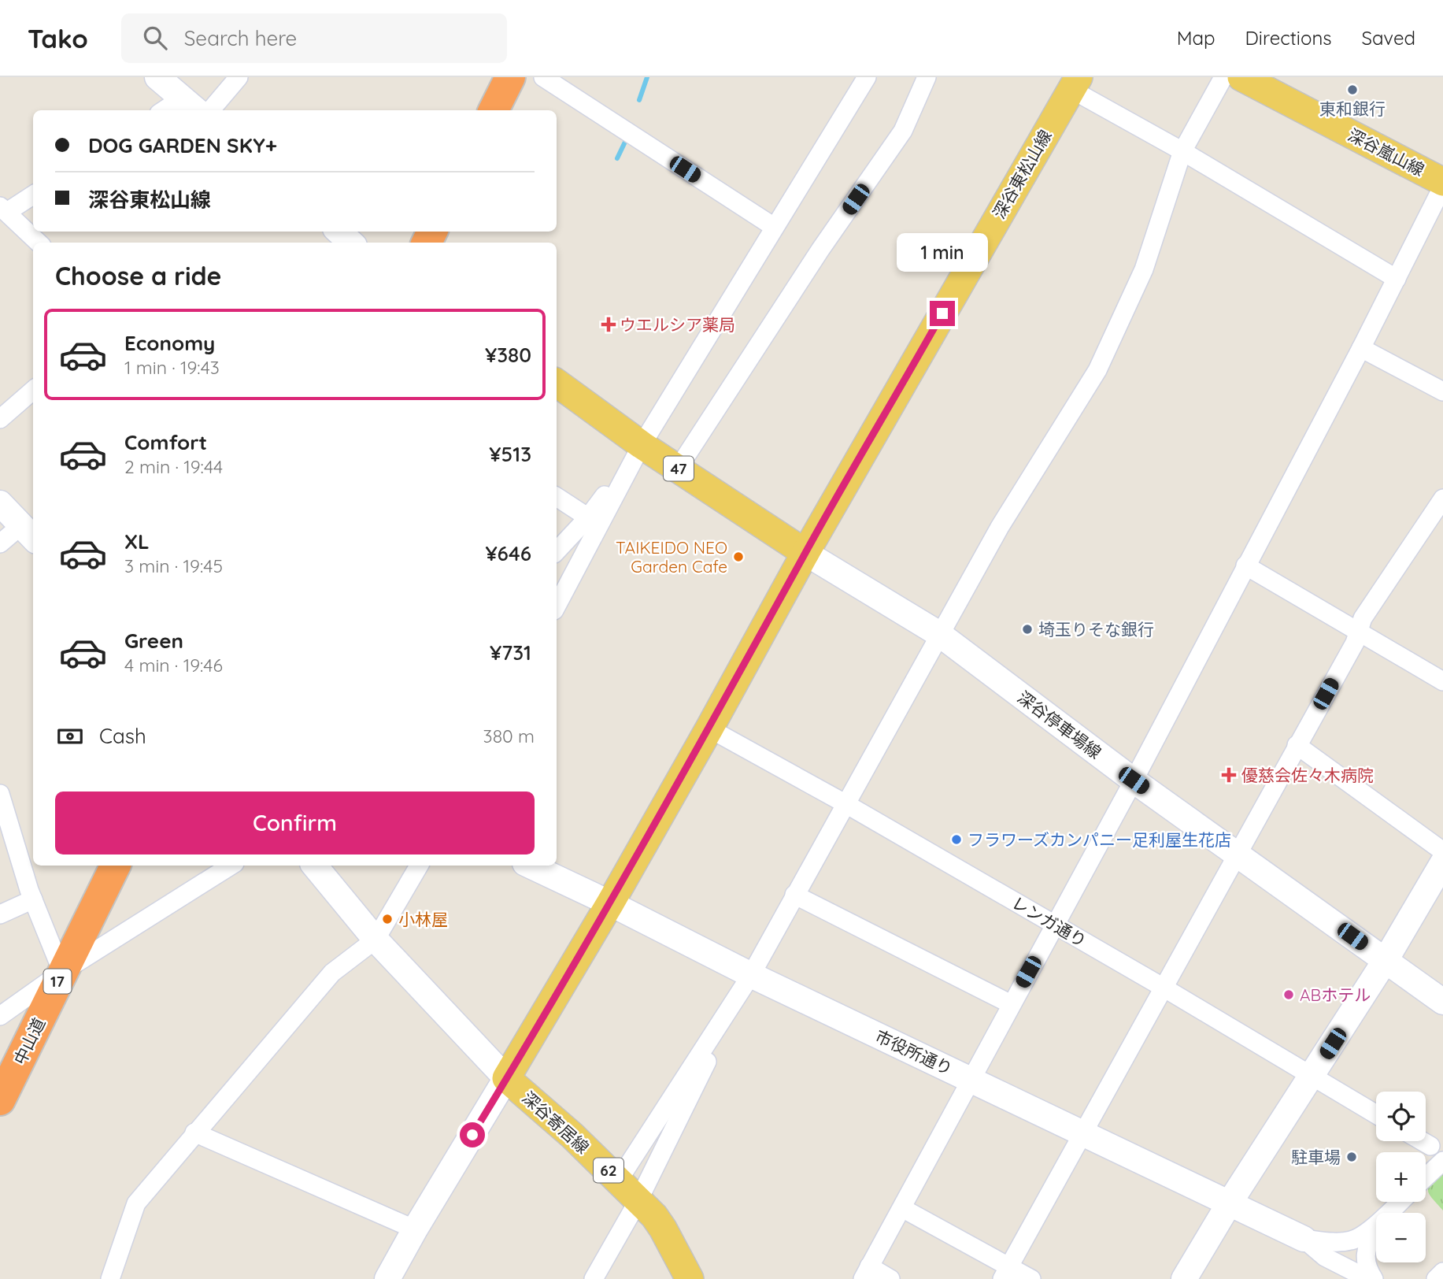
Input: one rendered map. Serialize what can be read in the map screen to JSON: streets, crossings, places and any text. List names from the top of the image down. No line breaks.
{"streets":{"highway":["17","中山道"],"main road":["深谷嵐山線","深谷東松山線","47","深谷寄居線","62"],"street":["深谷停車場線","レンガ通り","市役所通り"]},"crossings":[["深谷東松山線","47"],["深谷東松山線","深谷停車場線"],["深谷東松山線","深谷寄居線"],["47","深谷停車場線"],["47","深谷寄居線"],["深谷停車場線","深谷寄居線"],["レンガ通り","深谷寄居線"],["市役所通り","深谷寄居線"]],"places":{"other":["東和銀行","TAIKEIDO NEO Garden Cafe","埼玉りそな銀行","フラワーズカンパニー足利屋生花店","小林屋","ABホテル","駐車場"],"health":["ウエルシア薬局","優慈会佐々木病院"]},"page":{"header":"Tako","search":"Search here","nav":["Map","Directions","Saved"],"banner":["DOG GARDEN SKY+","深谷東松山線"],"bubble":"1 min","heading":"Choose a ride","list":[{"name":"Economy","note":"1 min · 19:43","value":"¥380"},{"name":"Comfort","note":"2 min · 19:44","value":"¥513"},{"name":"XL","note":"3 min · 19:45","value":"¥646"},{"name":"Green","note":"4 min · 19:46","value":"¥731"}],"pay":["Cash","380 m"],"buttons":"Confirm","map_buttons":["+","−"]}}
